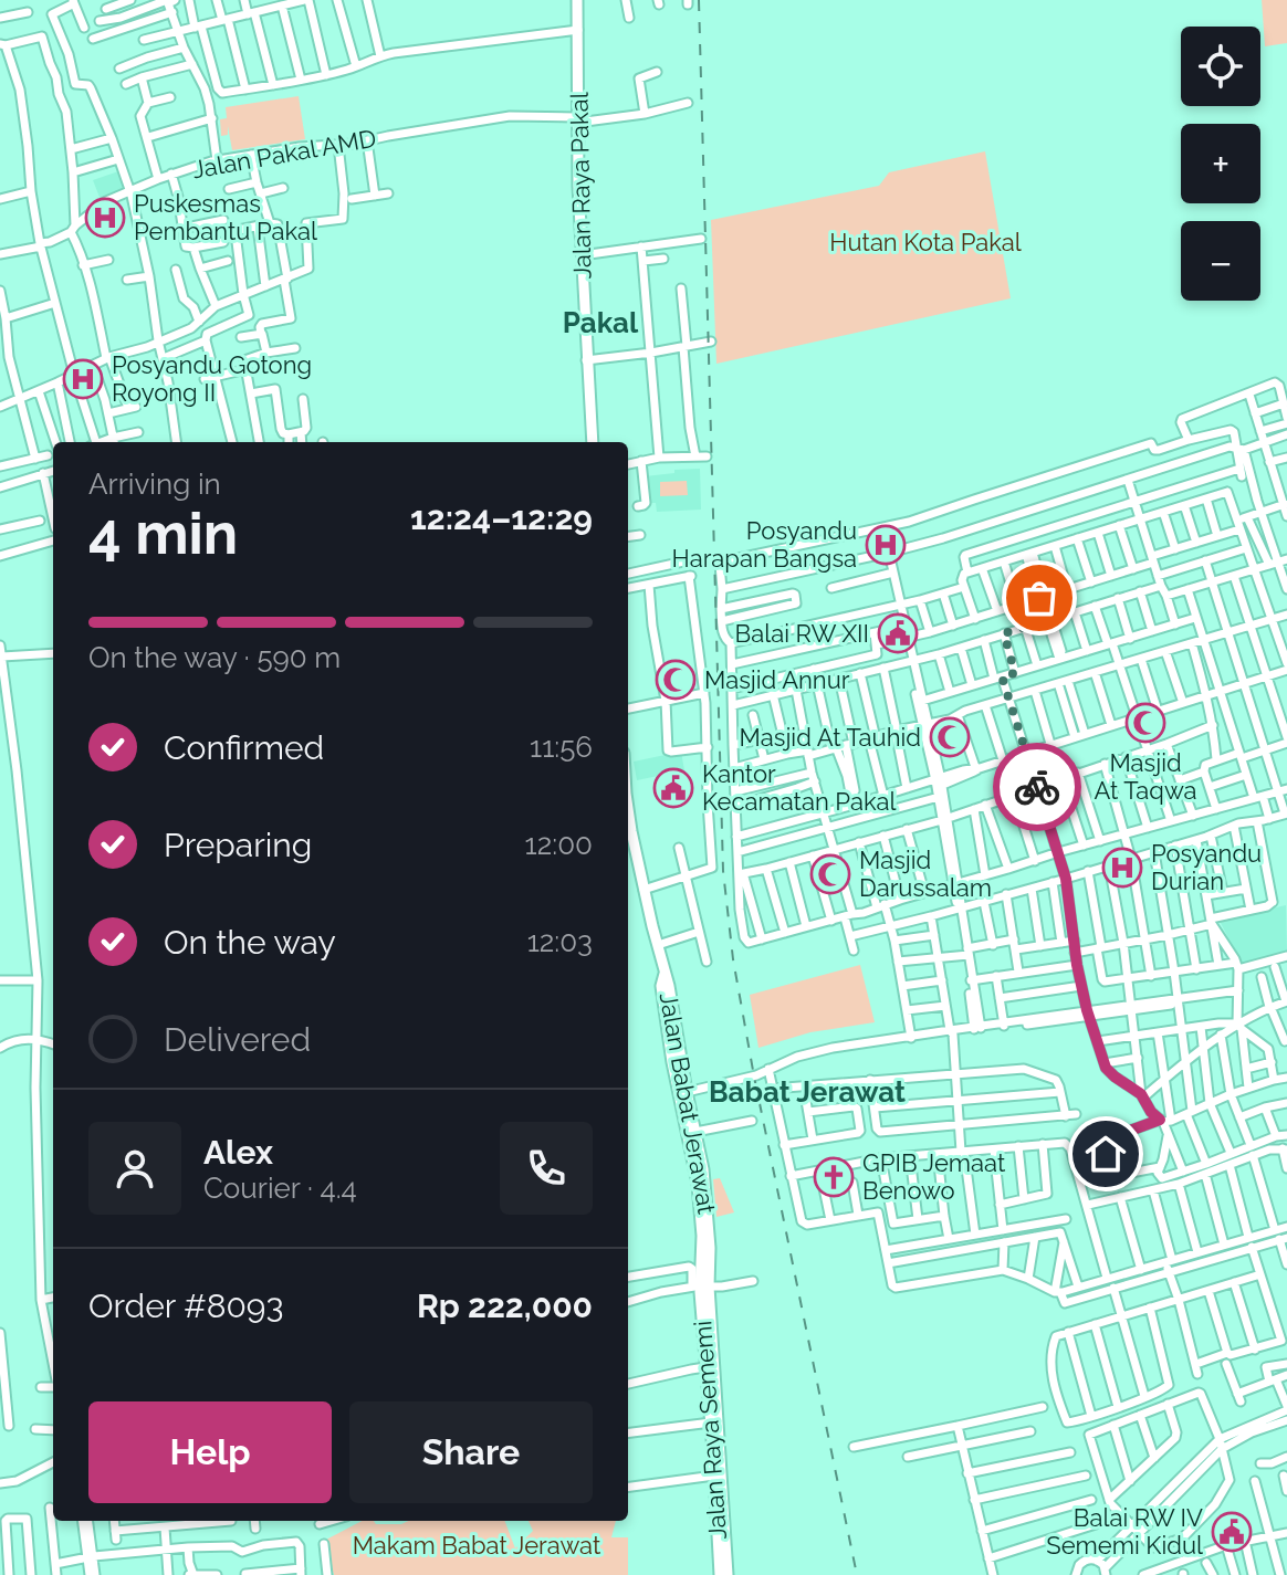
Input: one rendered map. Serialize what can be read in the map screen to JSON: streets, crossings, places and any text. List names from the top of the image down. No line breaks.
{"streets":{"main road":["Jalan Raya Pakal","Jalan Babat Jerawat","Jalan Raya Sememi"],"street":["Jalan Pakal AMD"]},"crossings":[["Jalan Pakal AMD","Jalan Raya Pakal"],["Jalan Babat Jerawat","Jalan Raya Sememi"]],"districts":["Pakal","Babat Jerawat"],"parks":["Hutan Kota Pakal","Makam Babat Jerawat"],"places":{"hospital":["Puskesmas Pembantu Pakal","Posyandu Gotong Royong II","Posyandu Harapan Bangsa","Posyandu Durian"],"public building":["Balai RW XII","Kantor Kecamatan Pakal","Balai RW IV Sememi Kidul"],"mosque":["Masjid Annur","Masjid At Taqwa","Masjid At Tauhid","Masjid Darussalam"],"church":["GPIB Jemaat Benowo"]},"page":{"map_buttons":["+","−"],"heading":["4 min","Arriving in","12:24–12:29"],"panel":["Alex","Courier · 4.4","Order #8093","Rp 222,000"],"bar":"On the way · 590 m","list":[["Confirmed","11:56"],["Preparing","12:00"],["On the way","12:03"],"Delivered"],"buttons":["Help","Share"]}}
